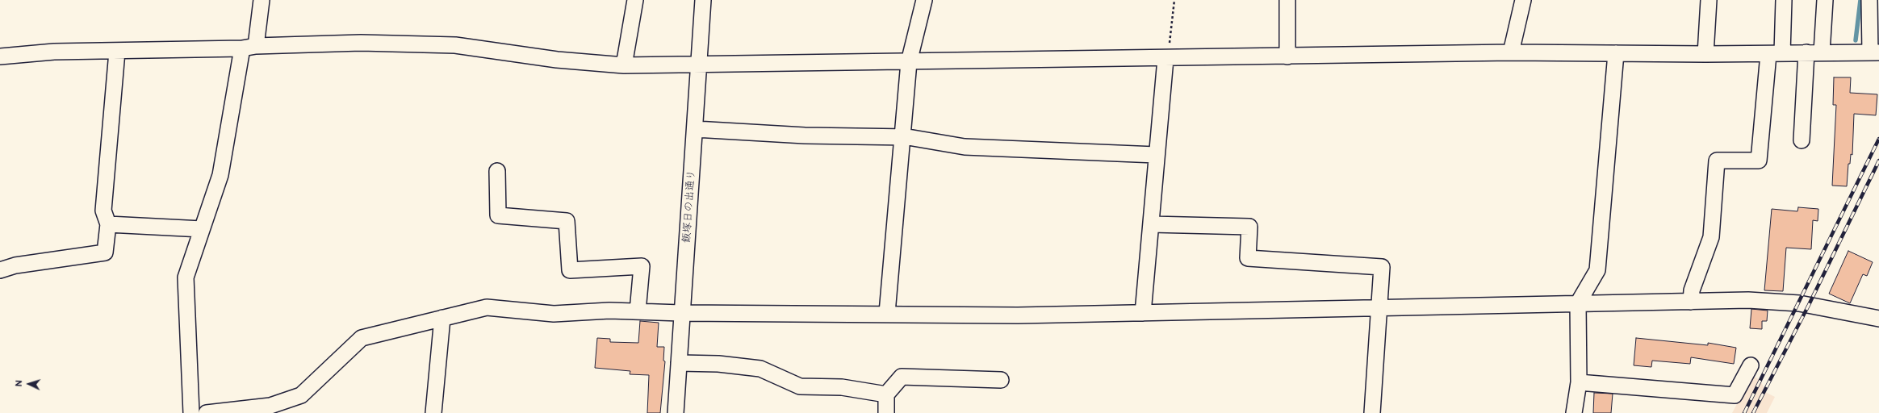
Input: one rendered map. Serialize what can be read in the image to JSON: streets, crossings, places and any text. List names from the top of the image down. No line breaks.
{"streets":{"street":["飯塚日の出通り"]},"north":"left"}
